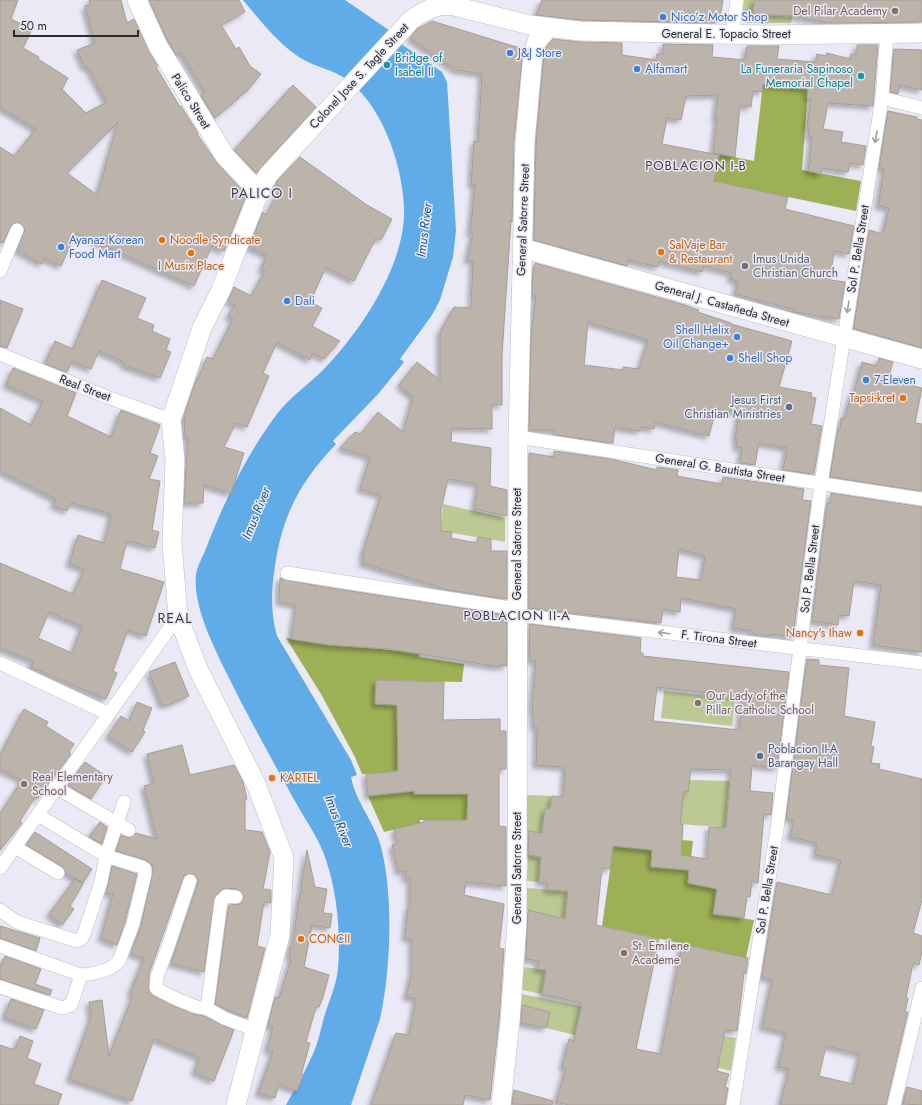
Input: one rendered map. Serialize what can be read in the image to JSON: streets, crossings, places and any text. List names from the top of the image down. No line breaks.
{"streets":{"street":["General E. Topacio Street","Colonel Jose S. Tagle Street","Palico Street","General Satorre Street","Sol P. Bella Street","General J. Castañeda Street","Real Street","General G. Bautista Street","F. Tirona Street"]},"crossings":[["General E. Topacio Street","Colonel Jose S. Tagle Street"],["General E. Topacio Street","General Satorre Street"],["General E. Topacio Street","Sol P. Bella Street"],["Colonel Jose S. Tagle Street","Palico Street"],["Colonel Jose S. Tagle Street","General Satorre Street"],["Colonel Jose S. Tagle Street","Real Street"],["General Satorre Street","General J. Castañeda Street"],["General Satorre Street","General G. Bautista Street"],["General Satorre Street","F. Tirona Street"],["Sol P. Bella Street","General J. Castañeda Street"],["Sol P. Bella Street","General G. Bautista Street"],["Sol P. Bella Street","F. Tirona Street"]],"one_way":["F. Tirona Street"],"districts":["POBLACION I-B","PALICO I","POBLACION II-A","REAL"],"water":["Imus River"],"places":["Del Pilar Academy","Nico'z Motor Shop","J&J Store","Bridge of Isabel II","Alfamart","La Funeraria Sapinoso Memorial Chapel","Noodle Syndicate","Ayanaz Korean Food Mart","SalVaje Bar & Restaurant","I Musix Place","Imus Unida Christian Church","Dali","Shell Helix Oil Change+","Shell Shop","7-Eleven","Tapsi-kret","Jesus First Christian Ministries","Nancy's Ihaw","Our Lady of the Pillar Catholic School","Poblacion II-A Barangay Hall","KARTEL","Real Elementary School","CONCII","St. Emilene Academe"],"scale_bar":"50 m"}
